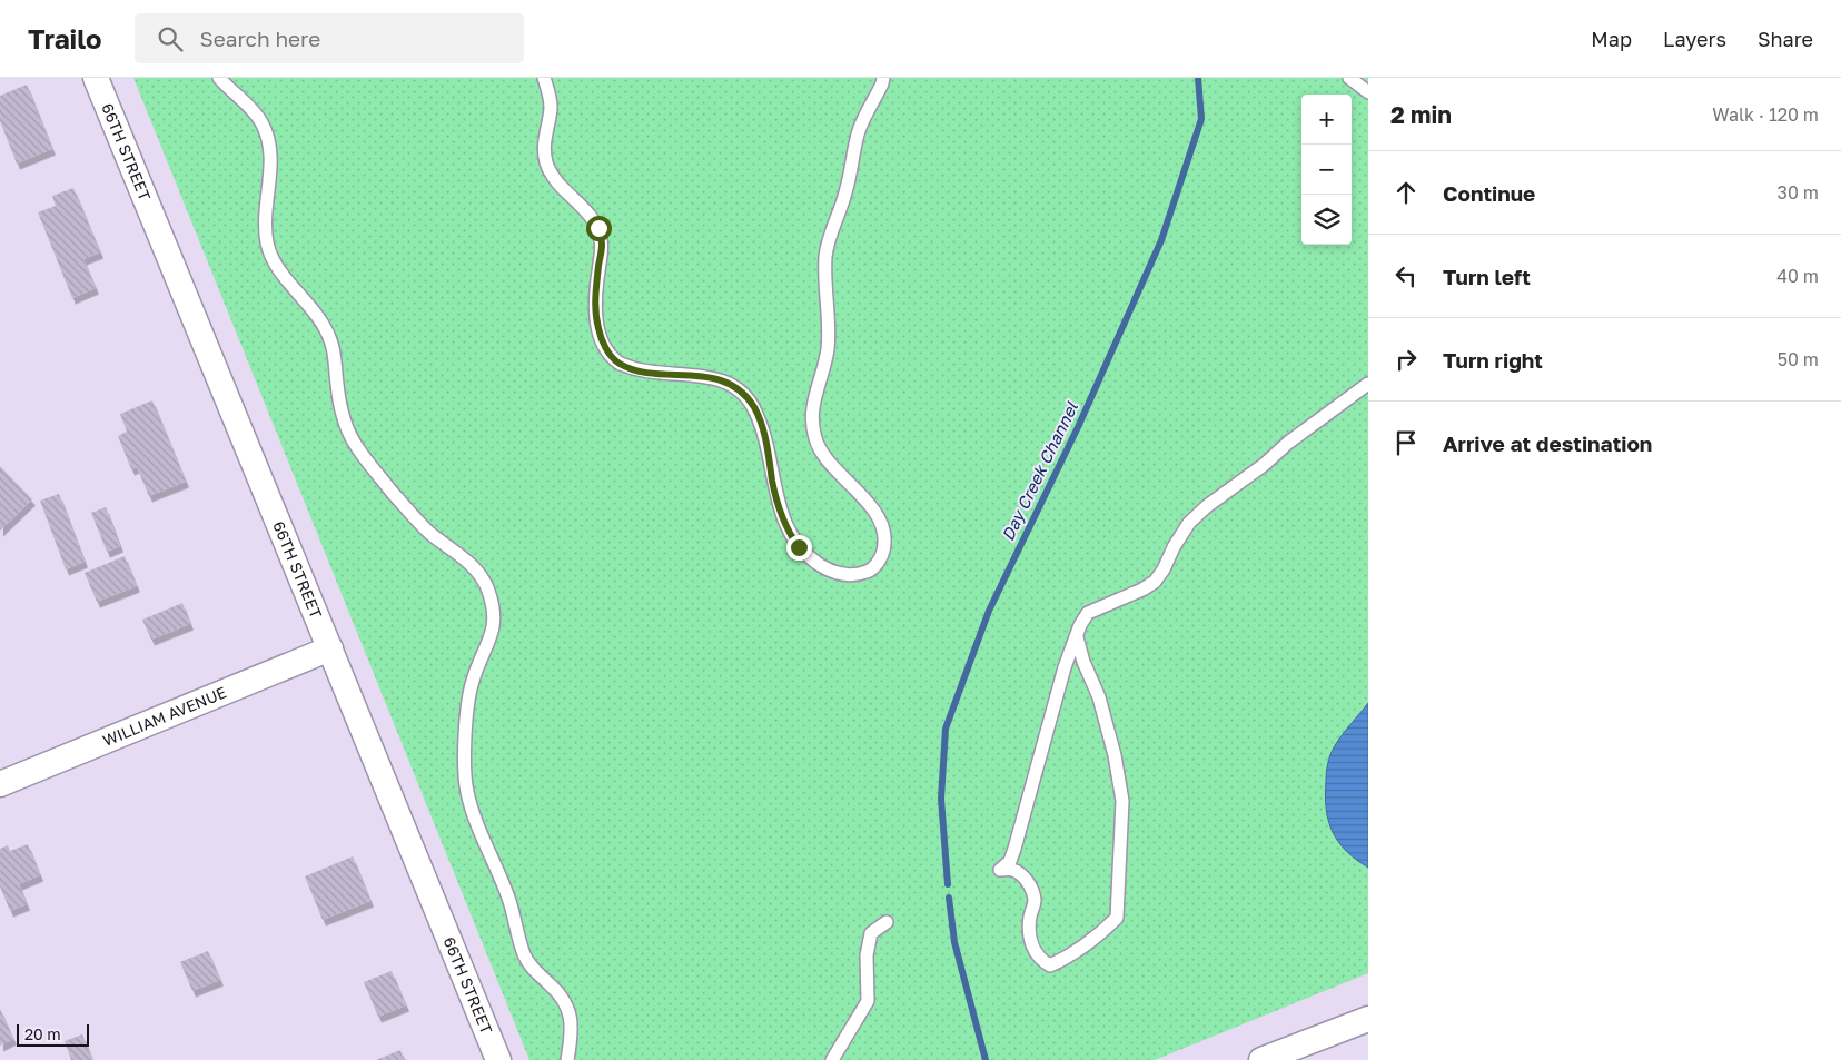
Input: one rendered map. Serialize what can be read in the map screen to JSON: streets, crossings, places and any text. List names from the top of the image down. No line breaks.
{"streets":{"street":["66TH STREET","WILLIAM AVENUE"]},"crossings":[["66TH STREET","WILLIAM AVENUE"]],"water":["Day Creek Channel"],"scale_bar":"20 m","page":{"header":"Trailo","search":"Search here","nav":["Map","Layers","Share"],"heading":["2 min","Walk · 120 m"],"map_buttons":["+","−"],"list":[["Continue","30 m"],["Turn left","40 m"],["Turn right","50 m"],"Arrive at destination"],"scale":"20 m"}}
